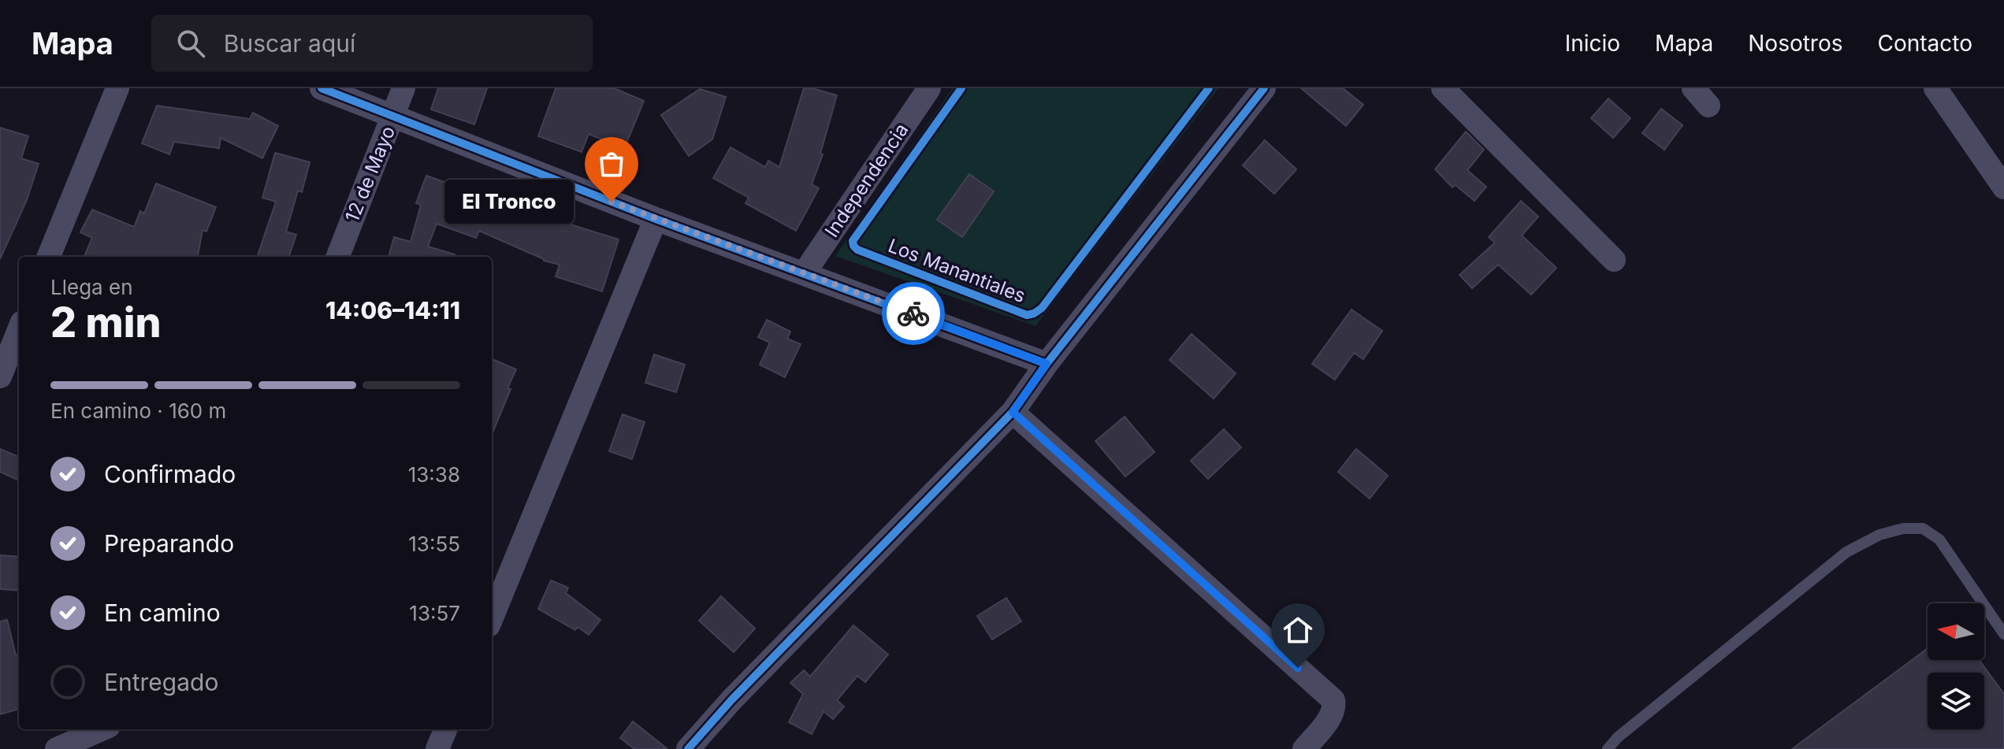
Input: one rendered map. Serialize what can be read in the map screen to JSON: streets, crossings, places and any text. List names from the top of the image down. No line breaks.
{"streets":{"street":["12 de Mayo","Independencia"],"cycle path":["Los Manantiales"]},"places":["El Tronco"],"north":"left","page":{"header":"Mapa","search":"Buscar aquí","nav":["Inicio","Mapa","Nosotros","Contacto"],"bubble":"El Tronco","heading":["2 min","Llega en","14:06–14:11"],"bar":"En camino · 160 m","list":[["Confirmado","13:38"],["Preparando","13:55"],["En camino","13:57"],"Entregado"]}}
